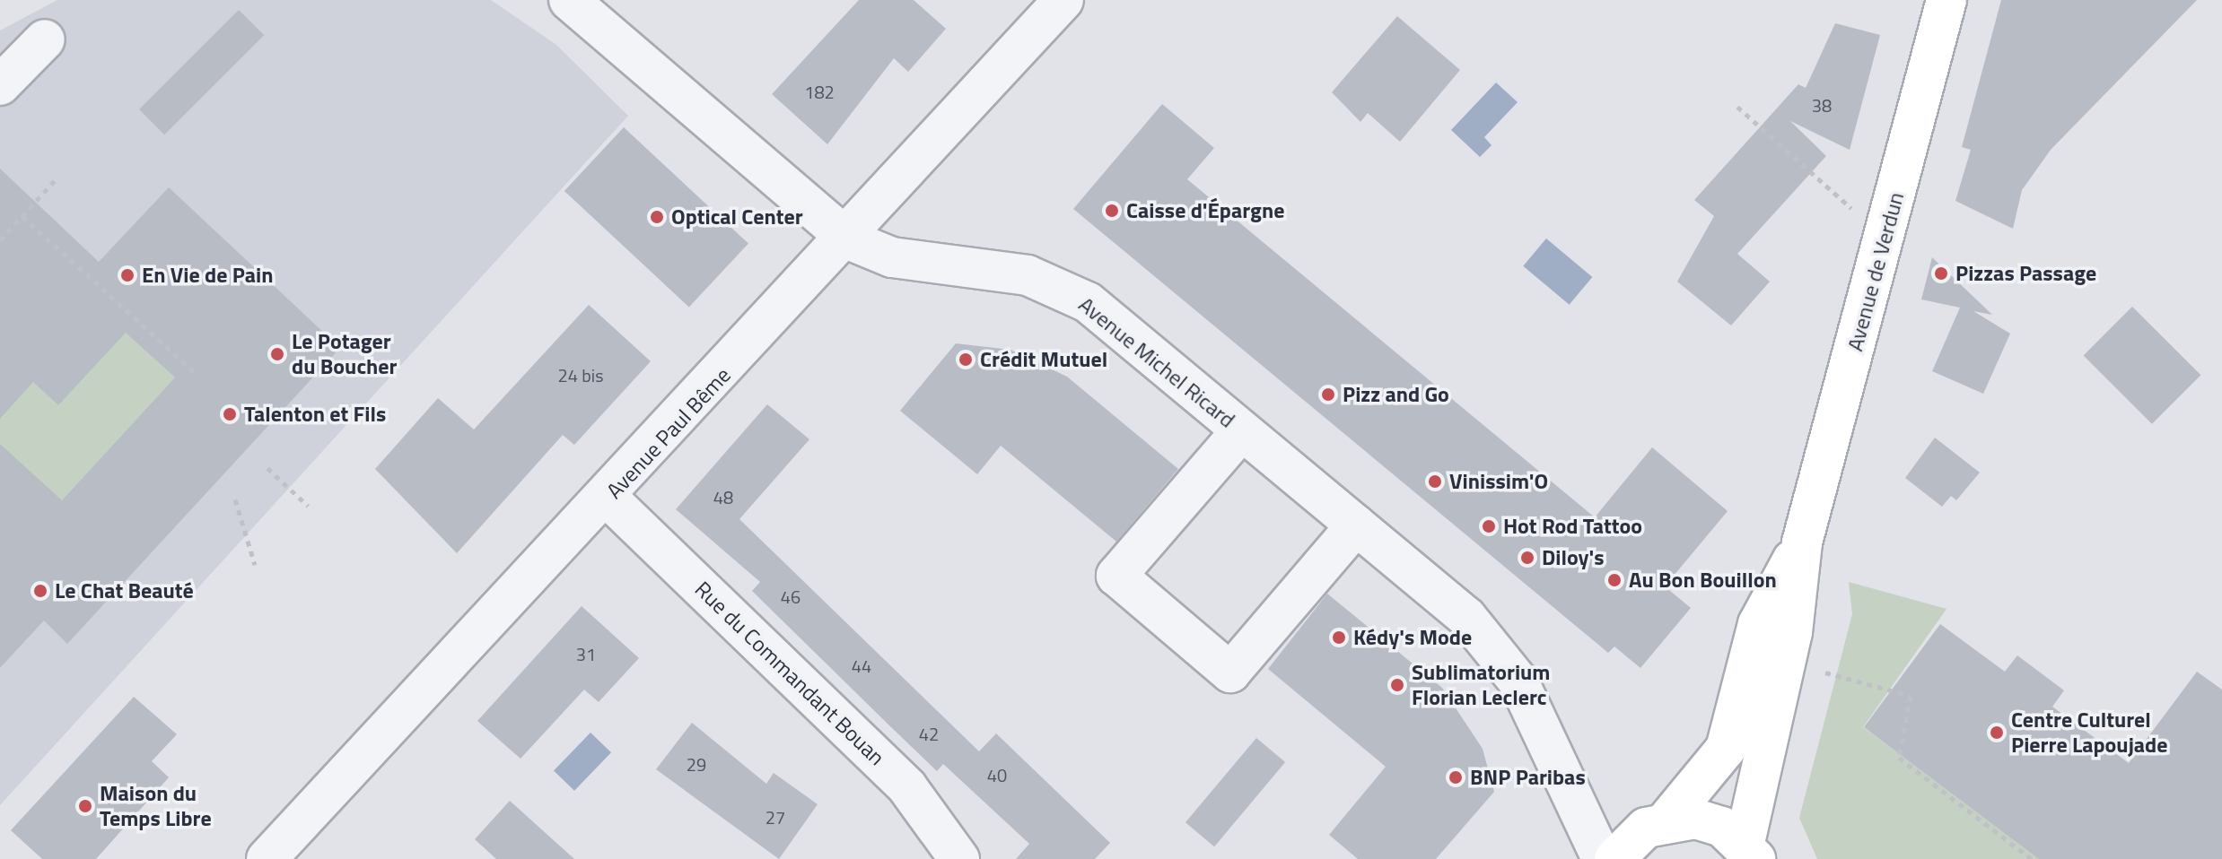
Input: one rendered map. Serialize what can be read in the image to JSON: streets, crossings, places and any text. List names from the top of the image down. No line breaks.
{"streets":{"main road":["Avenue de Verdun"],"street":["Avenue Michel Ricard","Avenue Paul Bême","Rue du Commandant Bouan"]},"crossings":[["Avenue Michel Ricard","Avenue Paul Bême"],["Avenue Paul Bême","Rue du Commandant Bouan"]],"places":["Caisse d'Épargne","Optical Center","Pizzas Passage","En Vie de Pain","Le Potager du Boucher","Crédit Mutuel","Pizz and Go","Talenton et Fils","Vinissim'O","Hot Rod Tattoo","Diloy's","Au Bon Bouillon","Le Chat Beauté","Kédy's Mode","Sublimatorium Florian Leclerc","Centre Culturel Pierre Lapoujade","BNP Paribas","Maison du Temps Libre"],"house_numbers":["182","38","24 bis","48","46","31","44","42","29","40","27"]}
